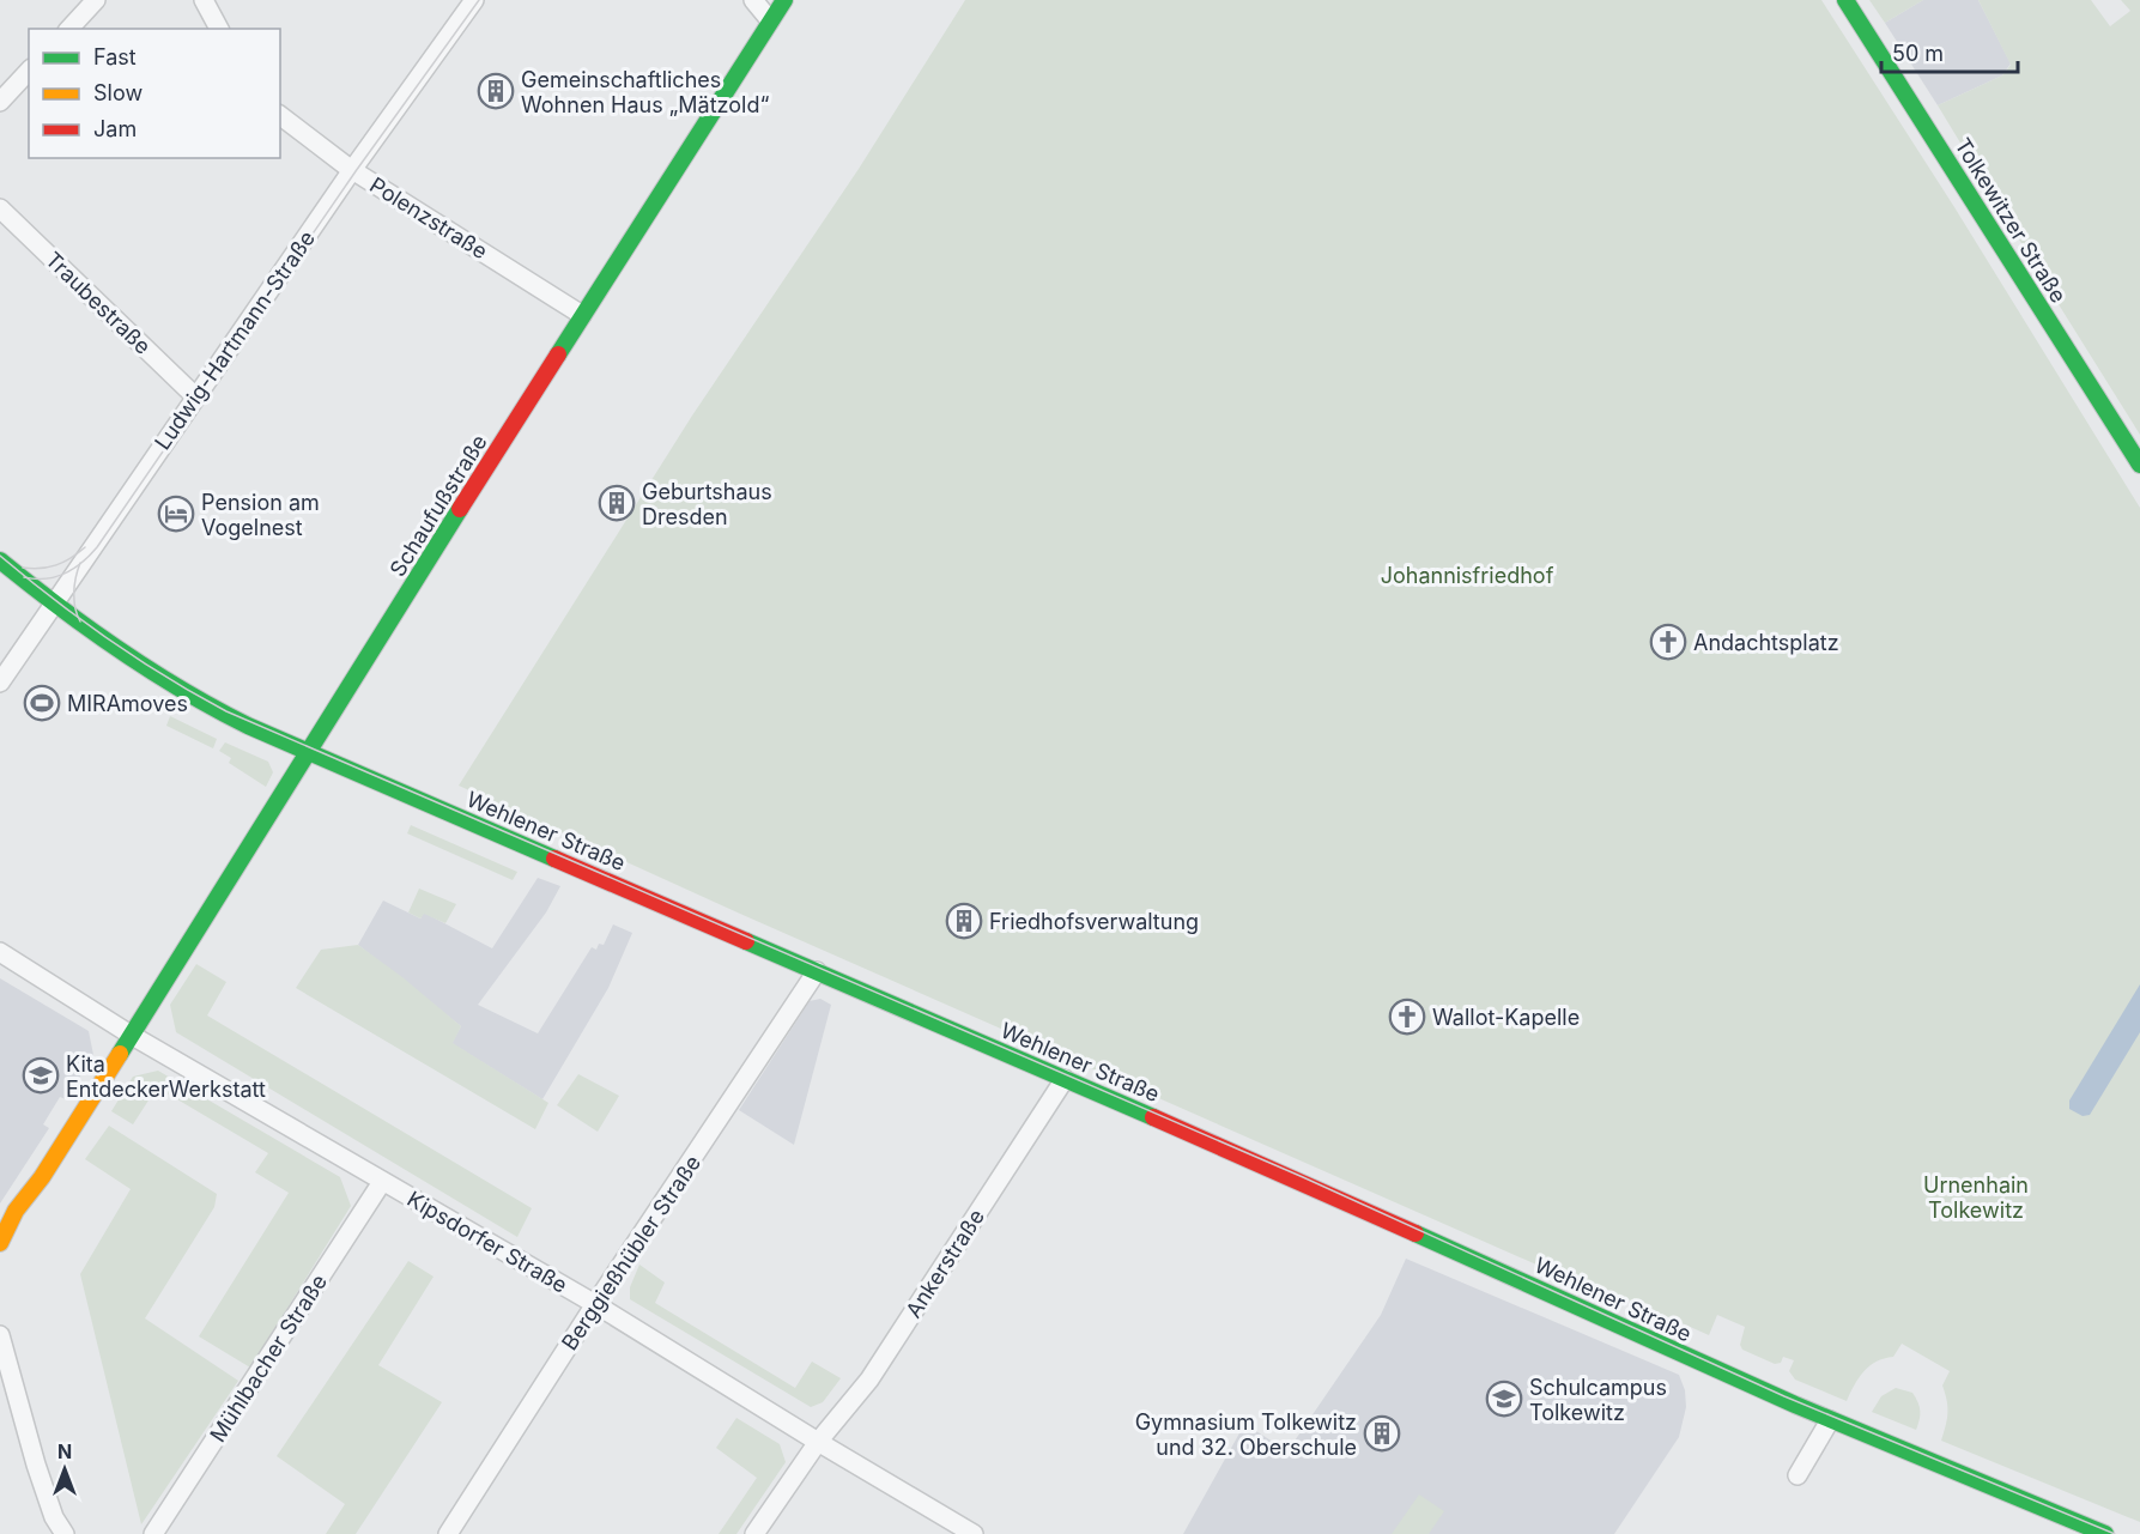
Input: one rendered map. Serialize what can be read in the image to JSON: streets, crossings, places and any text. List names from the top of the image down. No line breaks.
{"streets":{"main road":["Tolkewitzer Straße","Schaufußstraße","Wehlener Straße"],"street":["Polenzstraße","Traubestraße","Ludwig-Hartmann-Straße","Kipsdorfer Straße","Berggießhübler Straße","Ankerstraße","Mühlbacher Straße"]},"crossings":[["Polenzstraße","Ludwig-Hartmann-Straße"],["Polenzstraße","Schaufußstraße"],["Traubestraße","Ludwig-Hartmann-Straße"],["Ludwig-Hartmann-Straße","Wehlener Straße"],["Schaufußstraße","Wehlener Straße"],["Schaufußstraße","Kipsdorfer Straße"],["Wehlener Straße","Berggießhübler Straße"],["Wehlener Straße","Ankerstraße"],["Kipsdorfer Straße","Berggießhübler Straße"],["Kipsdorfer Straße","Ankerstraße"],["Kipsdorfer Straße","Mühlbacher Straße"]],"parks":["Johannisfriedhof","Urnenhain Tolkewitz"],"places":{"building":["Gemeinschaftliches Wohnen Haus „Mätzold“","Geburtshaus Dresden","Friedhofsverwaltung","Gymnasium Tolkewitz und 32. Oberschule"],"hotel":["Pension am Vogelnest"],"church":["Andachtsplatz","Wallot-Kapelle"],"sports":["MIRAmoves"],"school or university":["Kita EntdeckerWerkstatt","Schulcampus Tolkewitz"]},"legend":["Fast","Slow","Jam"],"scale_bar":"50 m","north":"top"}
